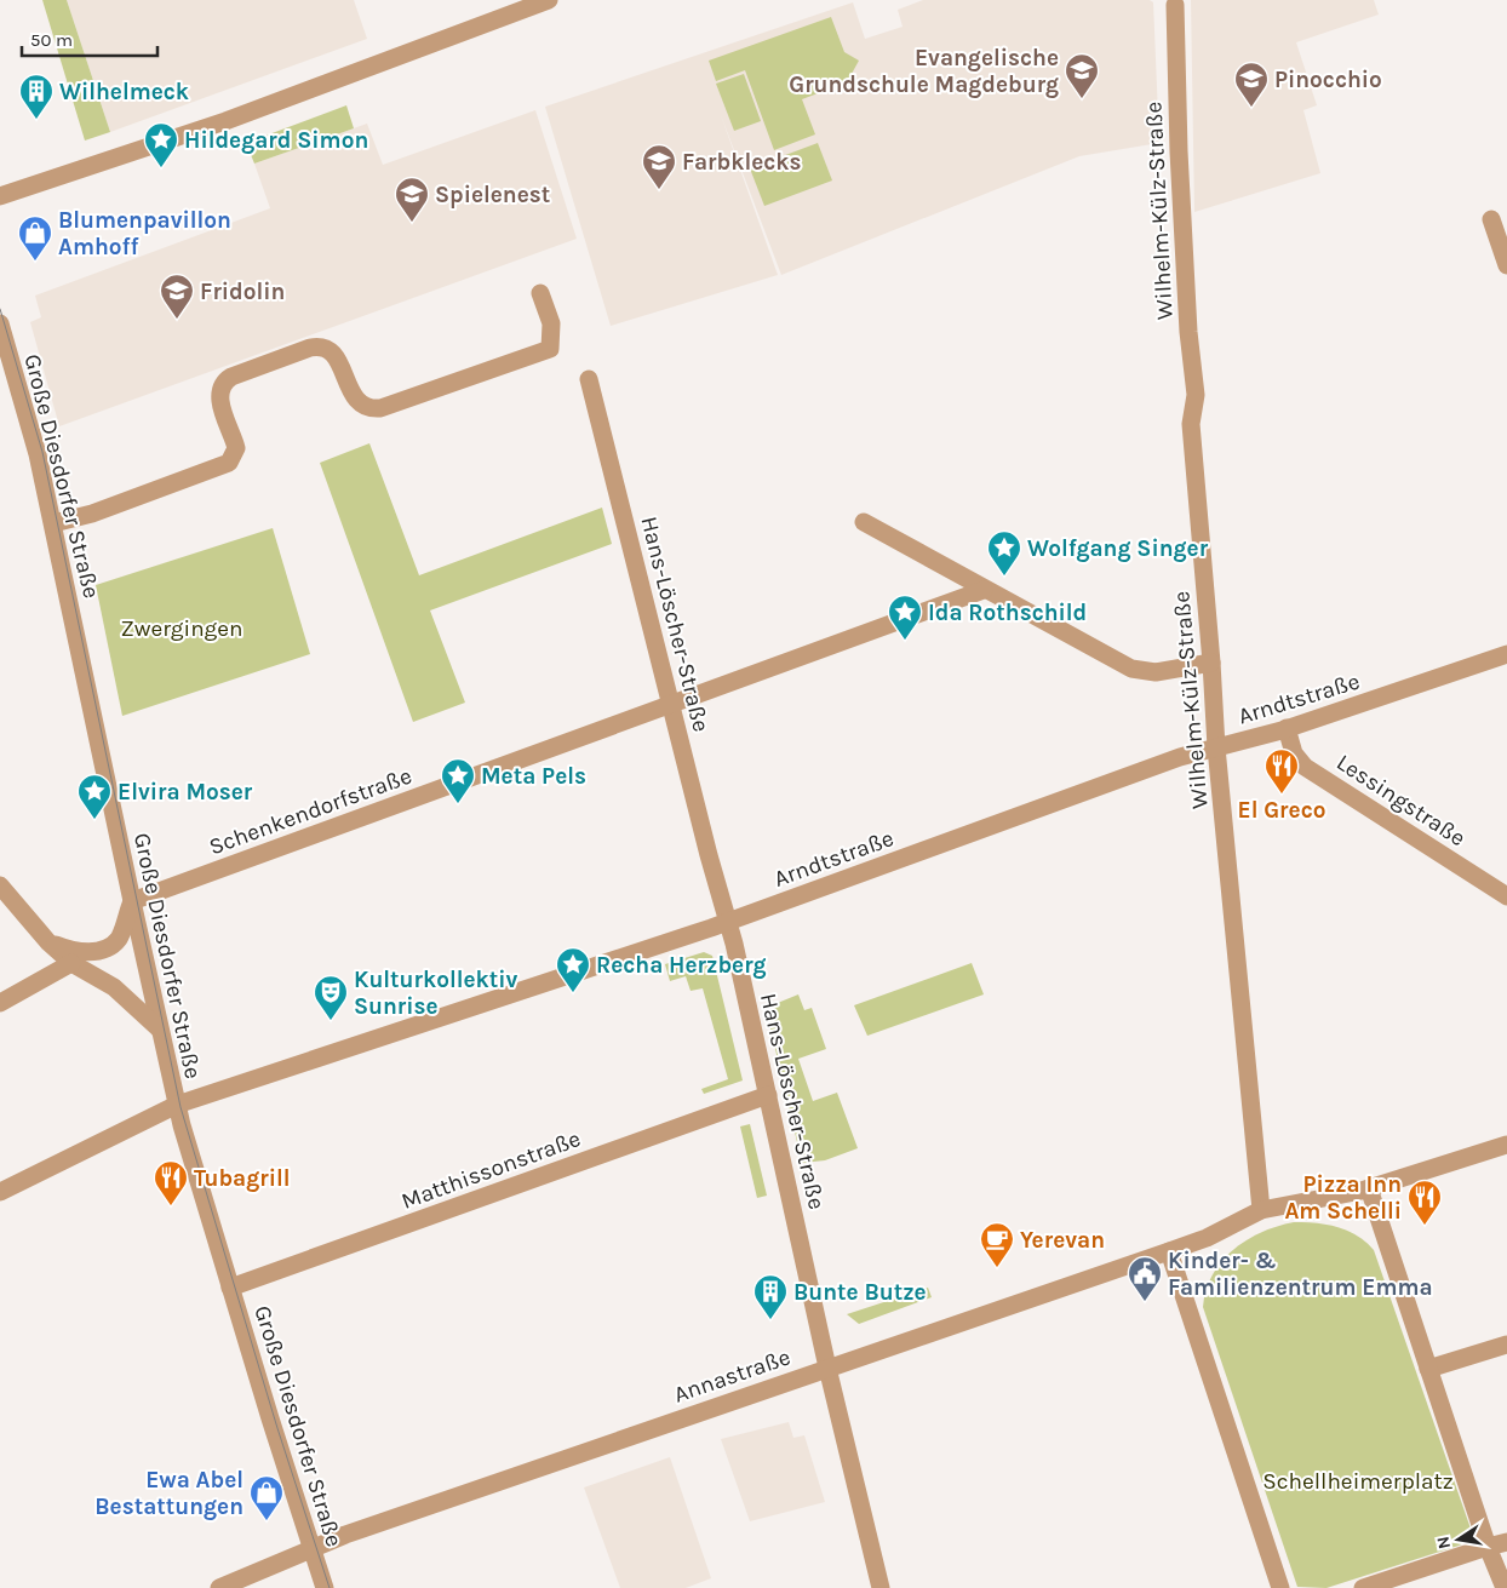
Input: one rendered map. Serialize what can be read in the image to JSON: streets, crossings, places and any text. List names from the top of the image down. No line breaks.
{"streets":{"street":["Wilhelm-Külz-Straße","Große Diesdorfer Straße","Hans-Löscher-Straße","Arndtstraße","Lessingstraße","Schenkendorfstraße","Matthissonstraße","Annastraße"]},"crossings":[["Wilhelm-Külz-Straße","Arndtstraße"],["Wilhelm-Külz-Straße","Annastraße"],["Große Diesdorfer Straße","Arndtstraße"],["Große Diesdorfer Straße","Schenkendorfstraße"],["Große Diesdorfer Straße","Matthissonstraße"],["Große Diesdorfer Straße","Annastraße"],["Hans-Löscher-Straße","Arndtstraße"],["Hans-Löscher-Straße","Schenkendorfstraße"],["Hans-Löscher-Straße","Matthissonstraße"],["Hans-Löscher-Straße","Annastraße"],["Arndtstraße","Lessingstraße"]],"parks":["Zwergingen","Schellheimerplatz"],"places":{"school or university":["Evangelische Grundschule Magdeburg","Pinocchio","Farbklecks","Spielenest","Fridolin"],"building":["Wilhelmeck","Bunte Butze"],"place":["Hildegard Simon","Wolfgang Singer","Ida Rothschild","Meta Pels","Elvira Moser","Recha Herzberg"],"shop":["Blumenpavillon Amhoff","Ewa Abel Bestattungen"],"restaurant":["El Greco","Tubagrill","Pizza Inn Am Schelli"],"theatre":["Kulturkollektiv Sunrise"],"cafe":["Yerevan"],"public building":["Kinder- & Familienzentrum Emma"]},"scale_bar":"50 m","north":"left"}
